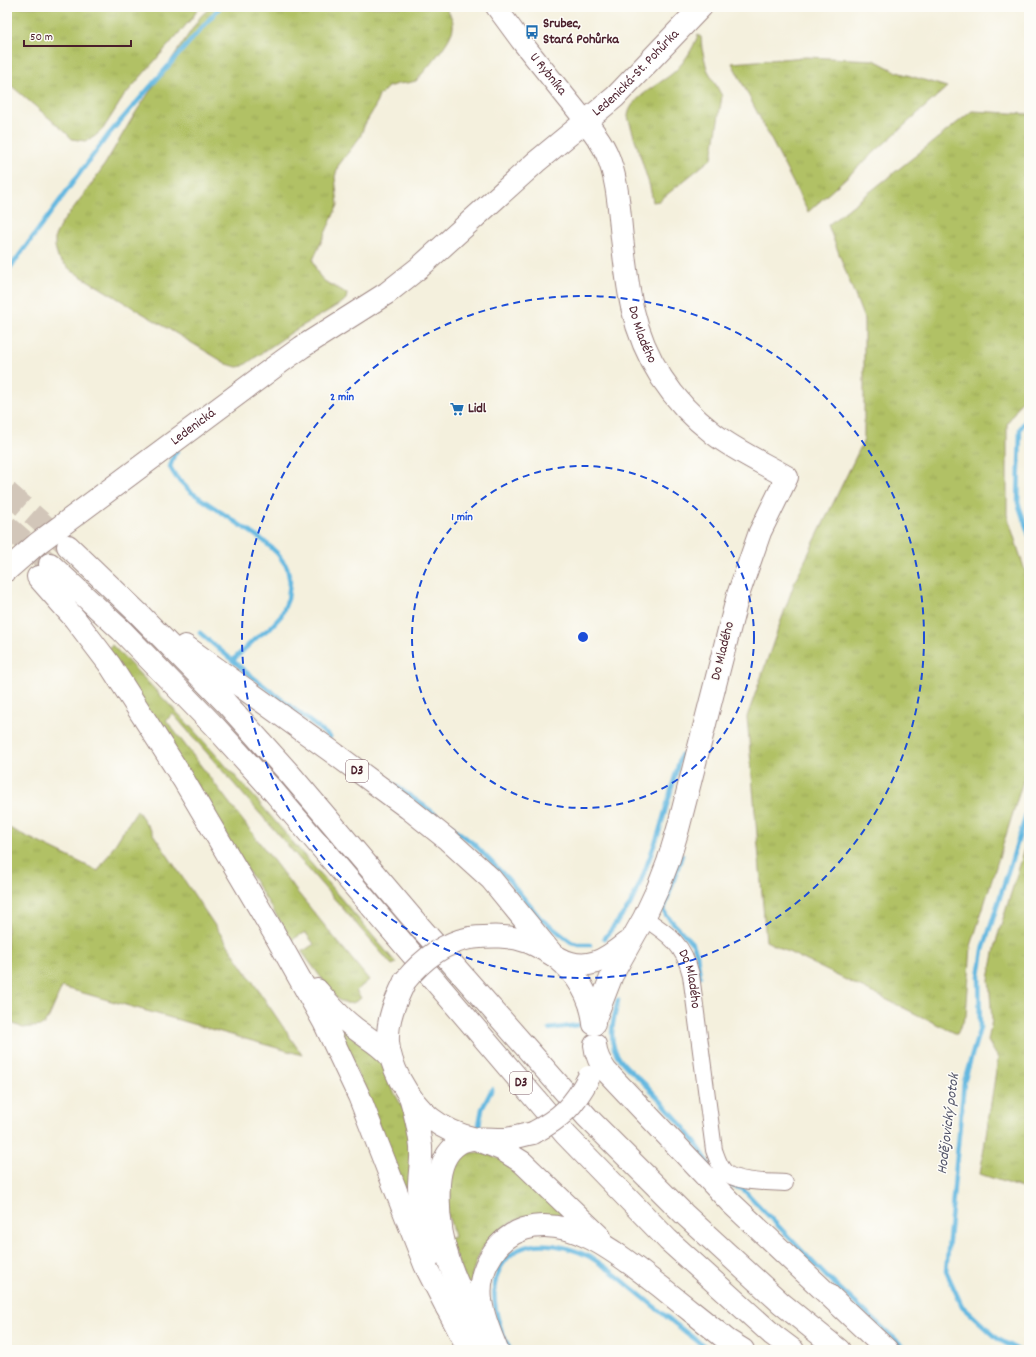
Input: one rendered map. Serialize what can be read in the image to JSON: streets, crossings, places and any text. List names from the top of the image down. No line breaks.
{"streets":{"main road":["Ledenická-St. Pohůrka","Do Mladého","Ledenická","D3"],"street":["U Rybníka"]},"crossings":[["Ledenická-St. Pohůrka","U Rybníka"],["Ledenická-St. Pohůrka","Do Mladého"],["Ledenická-St. Pohůrka","Ledenická"],["U Rybníka","Do Mladého"]],"water":["Hodějovický potok"],"places":{"bus stop":["Srubec, Stará Pohůrka"],"supermarket":["Lidl"]},"scale_bar":"50 m","rings":["2 min","1 min"]}
